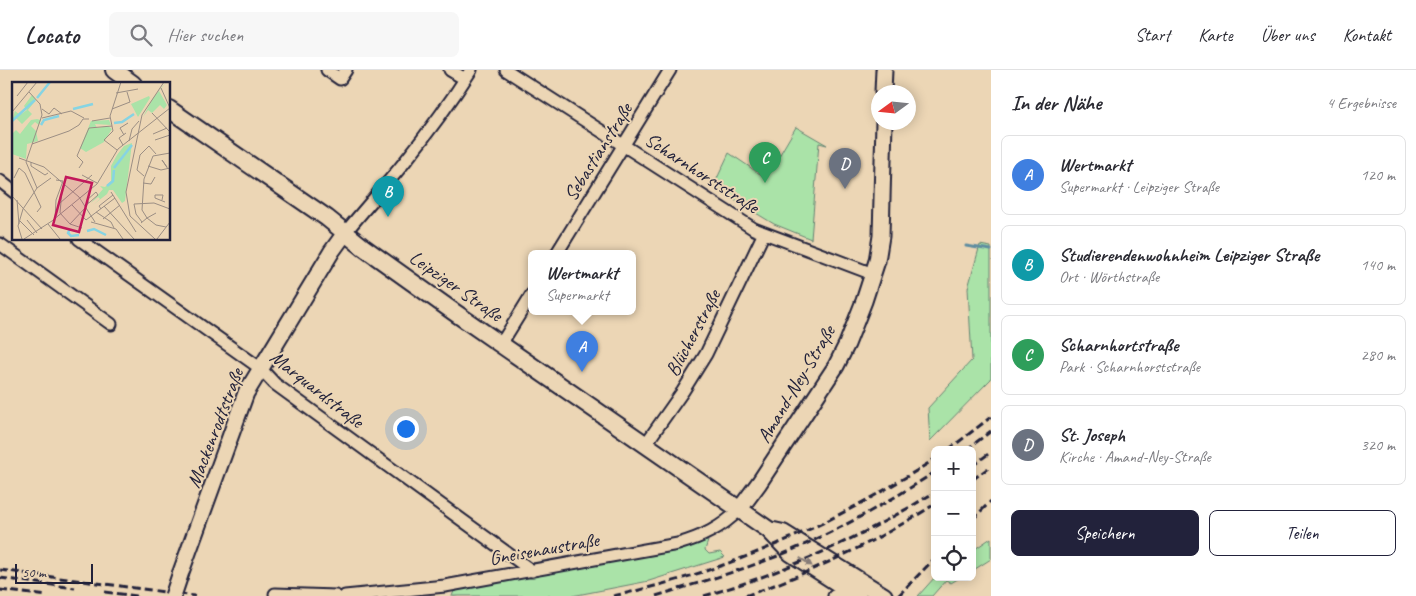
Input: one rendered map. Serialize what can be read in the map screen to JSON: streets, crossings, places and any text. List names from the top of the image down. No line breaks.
{"streets":{"main road":["Leipziger Straße"],"street":["Sebastianstraße","Scharnhorststraße","Blücherstraße","Amand-Ney-Straße","Marquardstraße","Mackenrodtstraße","Gneisenaustraße"]},"crossings":[["Sebastianstraße","Scharnhorststraße"],["Scharnhorststraße","Blücherstraße"],["Scharnhorststraße","Amand-Ney-Straße"],["Leipziger Straße","Blücherstraße"],["Leipziger Straße","Amand-Ney-Straße"],["Leipziger Straße","Mackenrodtstraße"],["Leipziger Straße","Gneisenaustraße"],["Amand-Ney-Straße","Gneisenaustraße"],["Marquardstraße","Mackenrodtstraße"],["Marquardstraße","Gneisenaustraße"]],"scale_bar":"50 m","north":"left","page":{"header":"Locato","search":"Hier suchen","nav":["Start","Karte","Über uns","Kontakt"],"heading":["In der Nähe","4 Ergebnisse"],"list":[{"mark":"A","name":"Wertmarkt","note":"Supermarkt · Leipziger Straße","value":"120 m"},{"mark":"B","name":"Studierendenwohnheim Leipziger Straße","note":"Ort · Wörthstraße","value":"140 m"},{"mark":"C","name":"Scharnhortstraße","note":"Park · Scharnhorststraße","value":"280 m"},{"mark":"D","name":"St. Joseph","note":"Kirche · Amand-Ney-Straße","value":"320 m"}],"pins":["C","D","B","A"],"popup":["Wertmarkt","Supermarkt"],"map_buttons":["+","−"],"buttons":["Speichern","Teilen"],"scale":"50 m"}}
